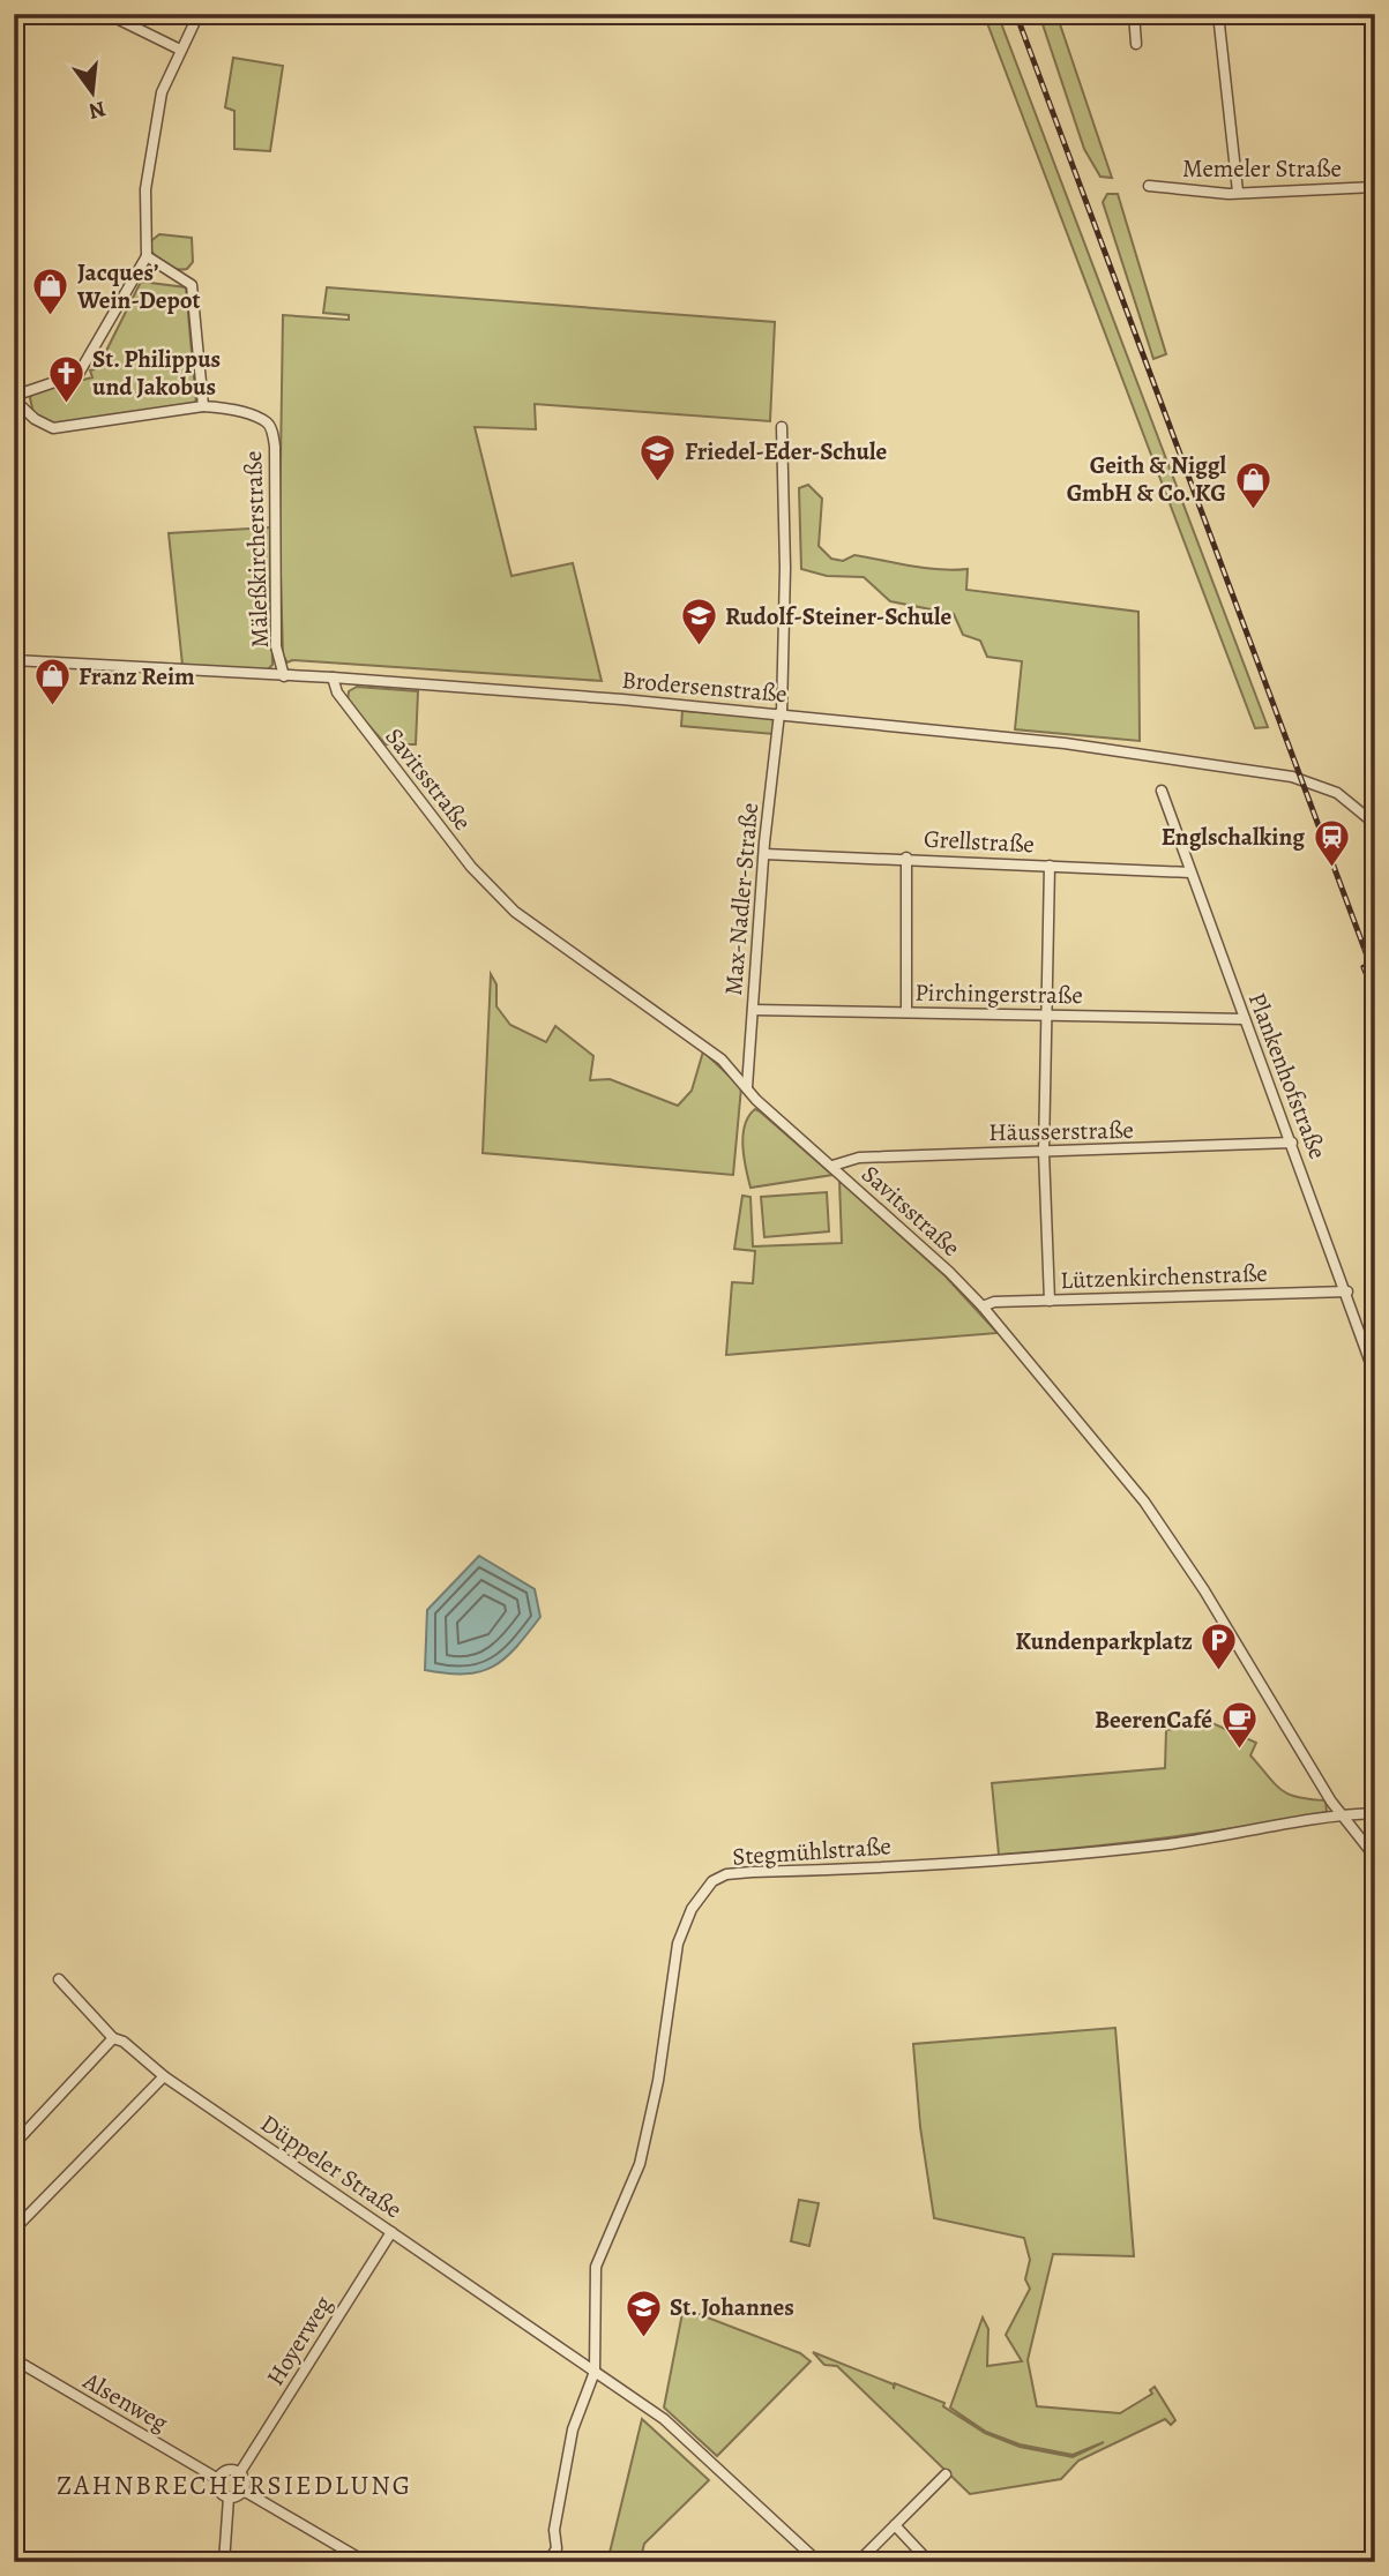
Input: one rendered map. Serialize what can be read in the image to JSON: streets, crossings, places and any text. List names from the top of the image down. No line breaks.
{"streets":{"street":["Memeler Straße","Mäleßkircherstraße","Brodersenstraße","Savitsstraße","Grellstraße","Max-Nadler-Straße","Pirchingerstraße","Plankenhofstraße","Häusserstraße","Lützenkirchenstraße","Stegmühlstraße","Düppeler Straße","Hoyerweg","Alsenweg"]},"crossings":[["Mäleßkircherstraße","Brodersenstraße"],["Brodersenstraße","Savitsstraße"],["Brodersenstraße","Max-Nadler-Straße"],["Savitsstraße","Max-Nadler-Straße"],["Savitsstraße","Häusserstraße"],["Savitsstraße","Lützenkirchenstraße"],["Savitsstraße","Stegmühlstraße"],["Grellstraße","Max-Nadler-Straße"],["Grellstraße","Plankenhofstraße"],["Max-Nadler-Straße","Pirchingerstraße"],["Pirchingerstraße","Plankenhofstraße"],["Plankenhofstraße","Häusserstraße"],["Plankenhofstraße","Lützenkirchenstraße"],["Stegmühlstraße","Düppeler Straße"],["Düppeler Straße","Hoyerweg"],["Hoyerweg","Alsenweg"]],"districts":["ZAHNBRECHERSIEDLUNG"],"places":{"shop":["Jacques’ Wein-Depot","Geith & Niggl GmbH & Co. KG","Franz Reim"],"church":["St. Philippus und Jakobus"],"school or university":["Friedel-Eder-Schule","Rudolf-Steiner-Schule","St. Johannes"],"station":["Englschalking"],"parking":["Kundenparkplatz"],"cafe":["BeerenCafé"]},"north":"bottom"}
